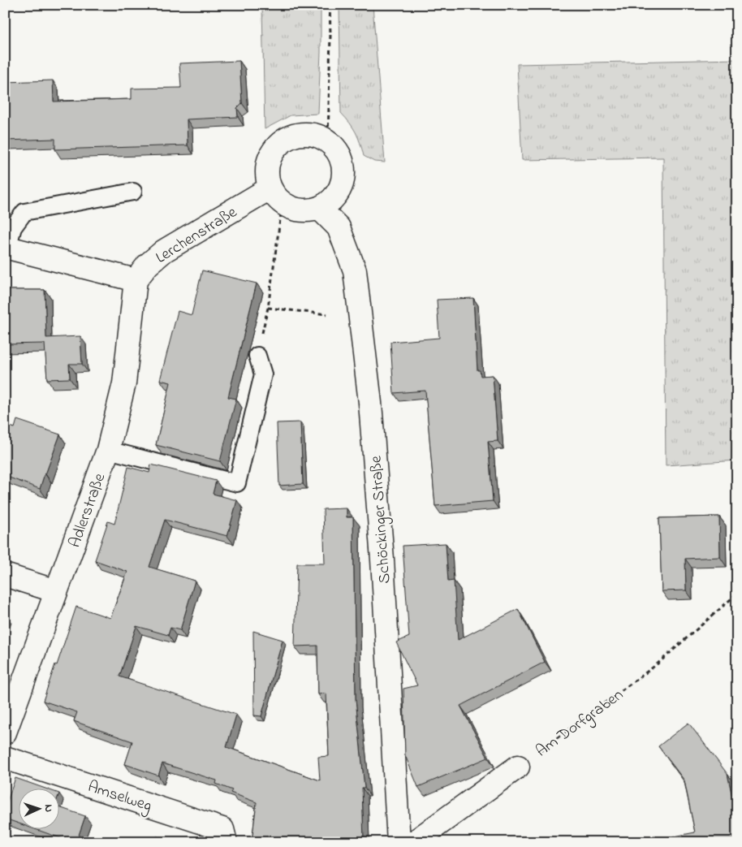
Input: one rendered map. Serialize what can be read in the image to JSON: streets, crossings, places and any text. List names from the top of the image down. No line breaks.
{"streets":{"street":["Lerchenstraße","Adlerstraße","Schöckinger Straße","Am Dorfgraben","Amselweg"]},"crossings":[["Lerchenstraße","Adlerstraße"],["Lerchenstraße","Schöckinger Straße"]],"north":"right"}
